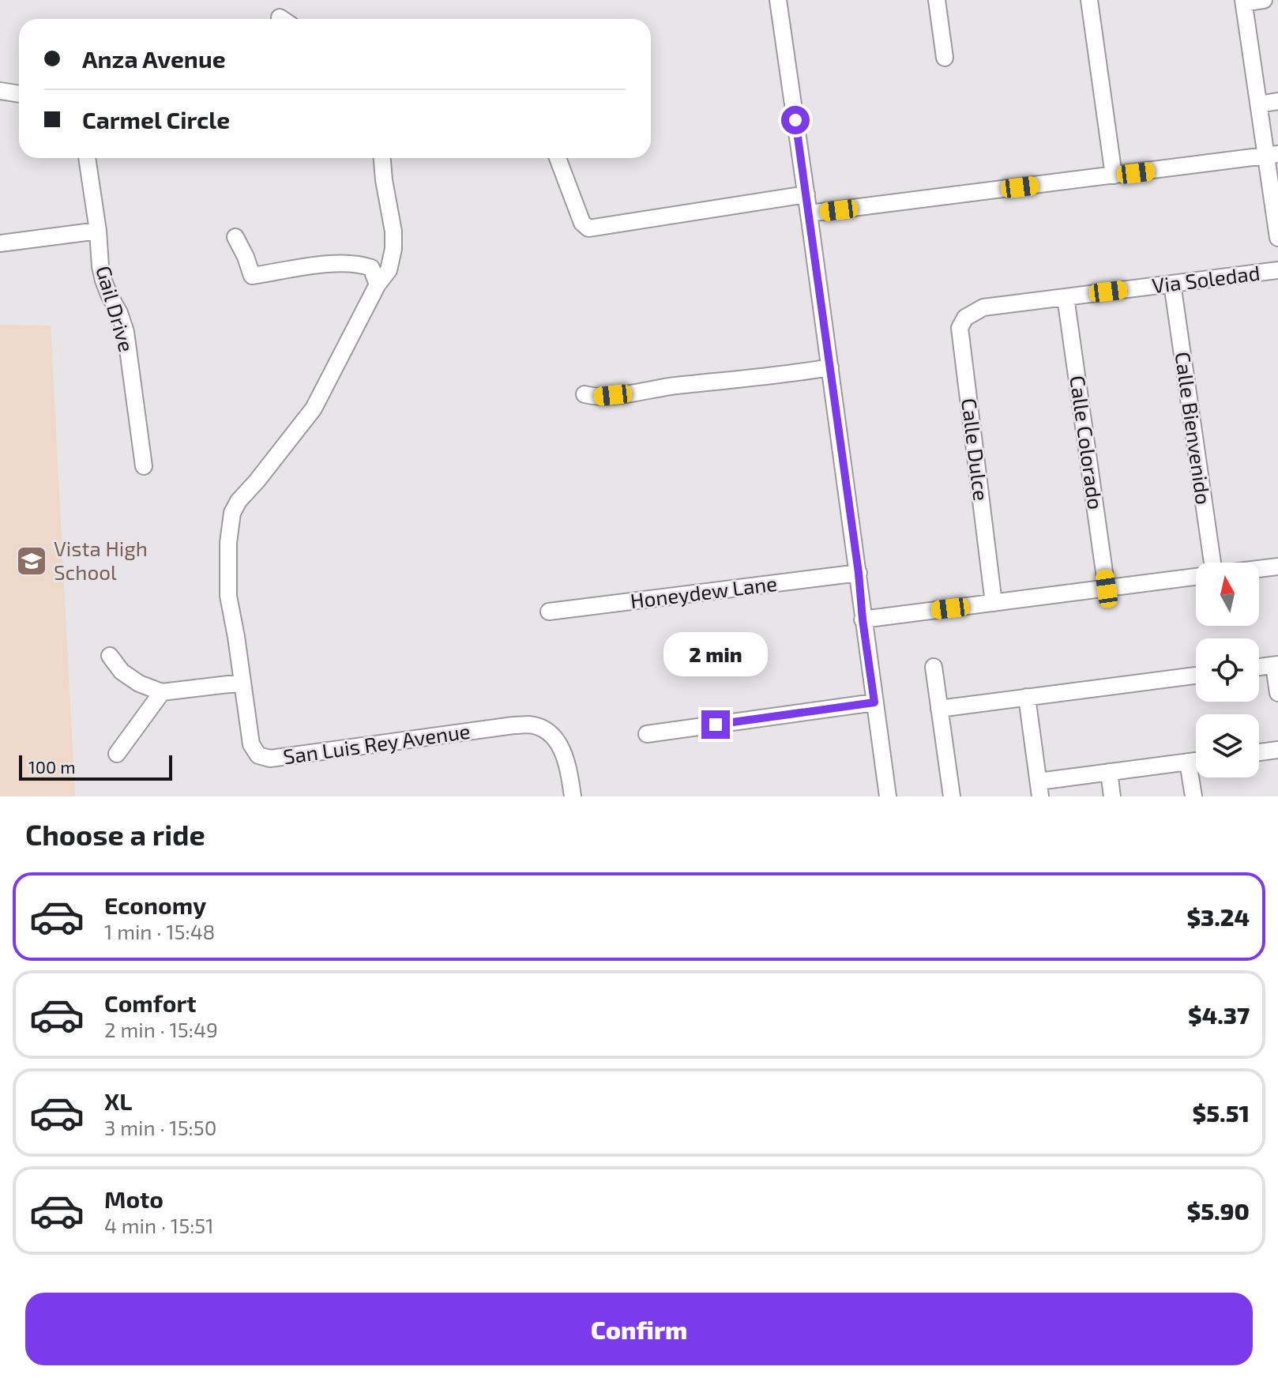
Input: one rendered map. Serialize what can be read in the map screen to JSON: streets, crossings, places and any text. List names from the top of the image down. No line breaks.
{"streets":{"street":["Via Soledad","Gail Drive","Calle Bienvenido","Calle Colorado","Calle Dulce","Honeydew Lane","San Luis Rey Avenue"]},"crossings":[["Via Soledad","Calle Bienvenido"],["Via Soledad","Calle Colorado"],["Via Soledad","Calle Dulce"]],"places":{"school or university":["Vista High School"]},"scale_bar":"100 m","north":"top","page":{"banner":["Anza Avenue","Carmel Circle"],"bubble":"2 min","scale":"100 m","heading":"Choose a ride","list":[{"name":"Economy","note":"1 min · 15:48","value":"$3.24"},{"name":"Comfort","note":"2 min · 15:49","value":"$4.37"},{"name":"XL","note":"3 min · 15:50","value":"$5.51"},{"name":"Moto","note":"4 min · 15:51","value":"$5.90"}],"buttons":"Confirm"}}
